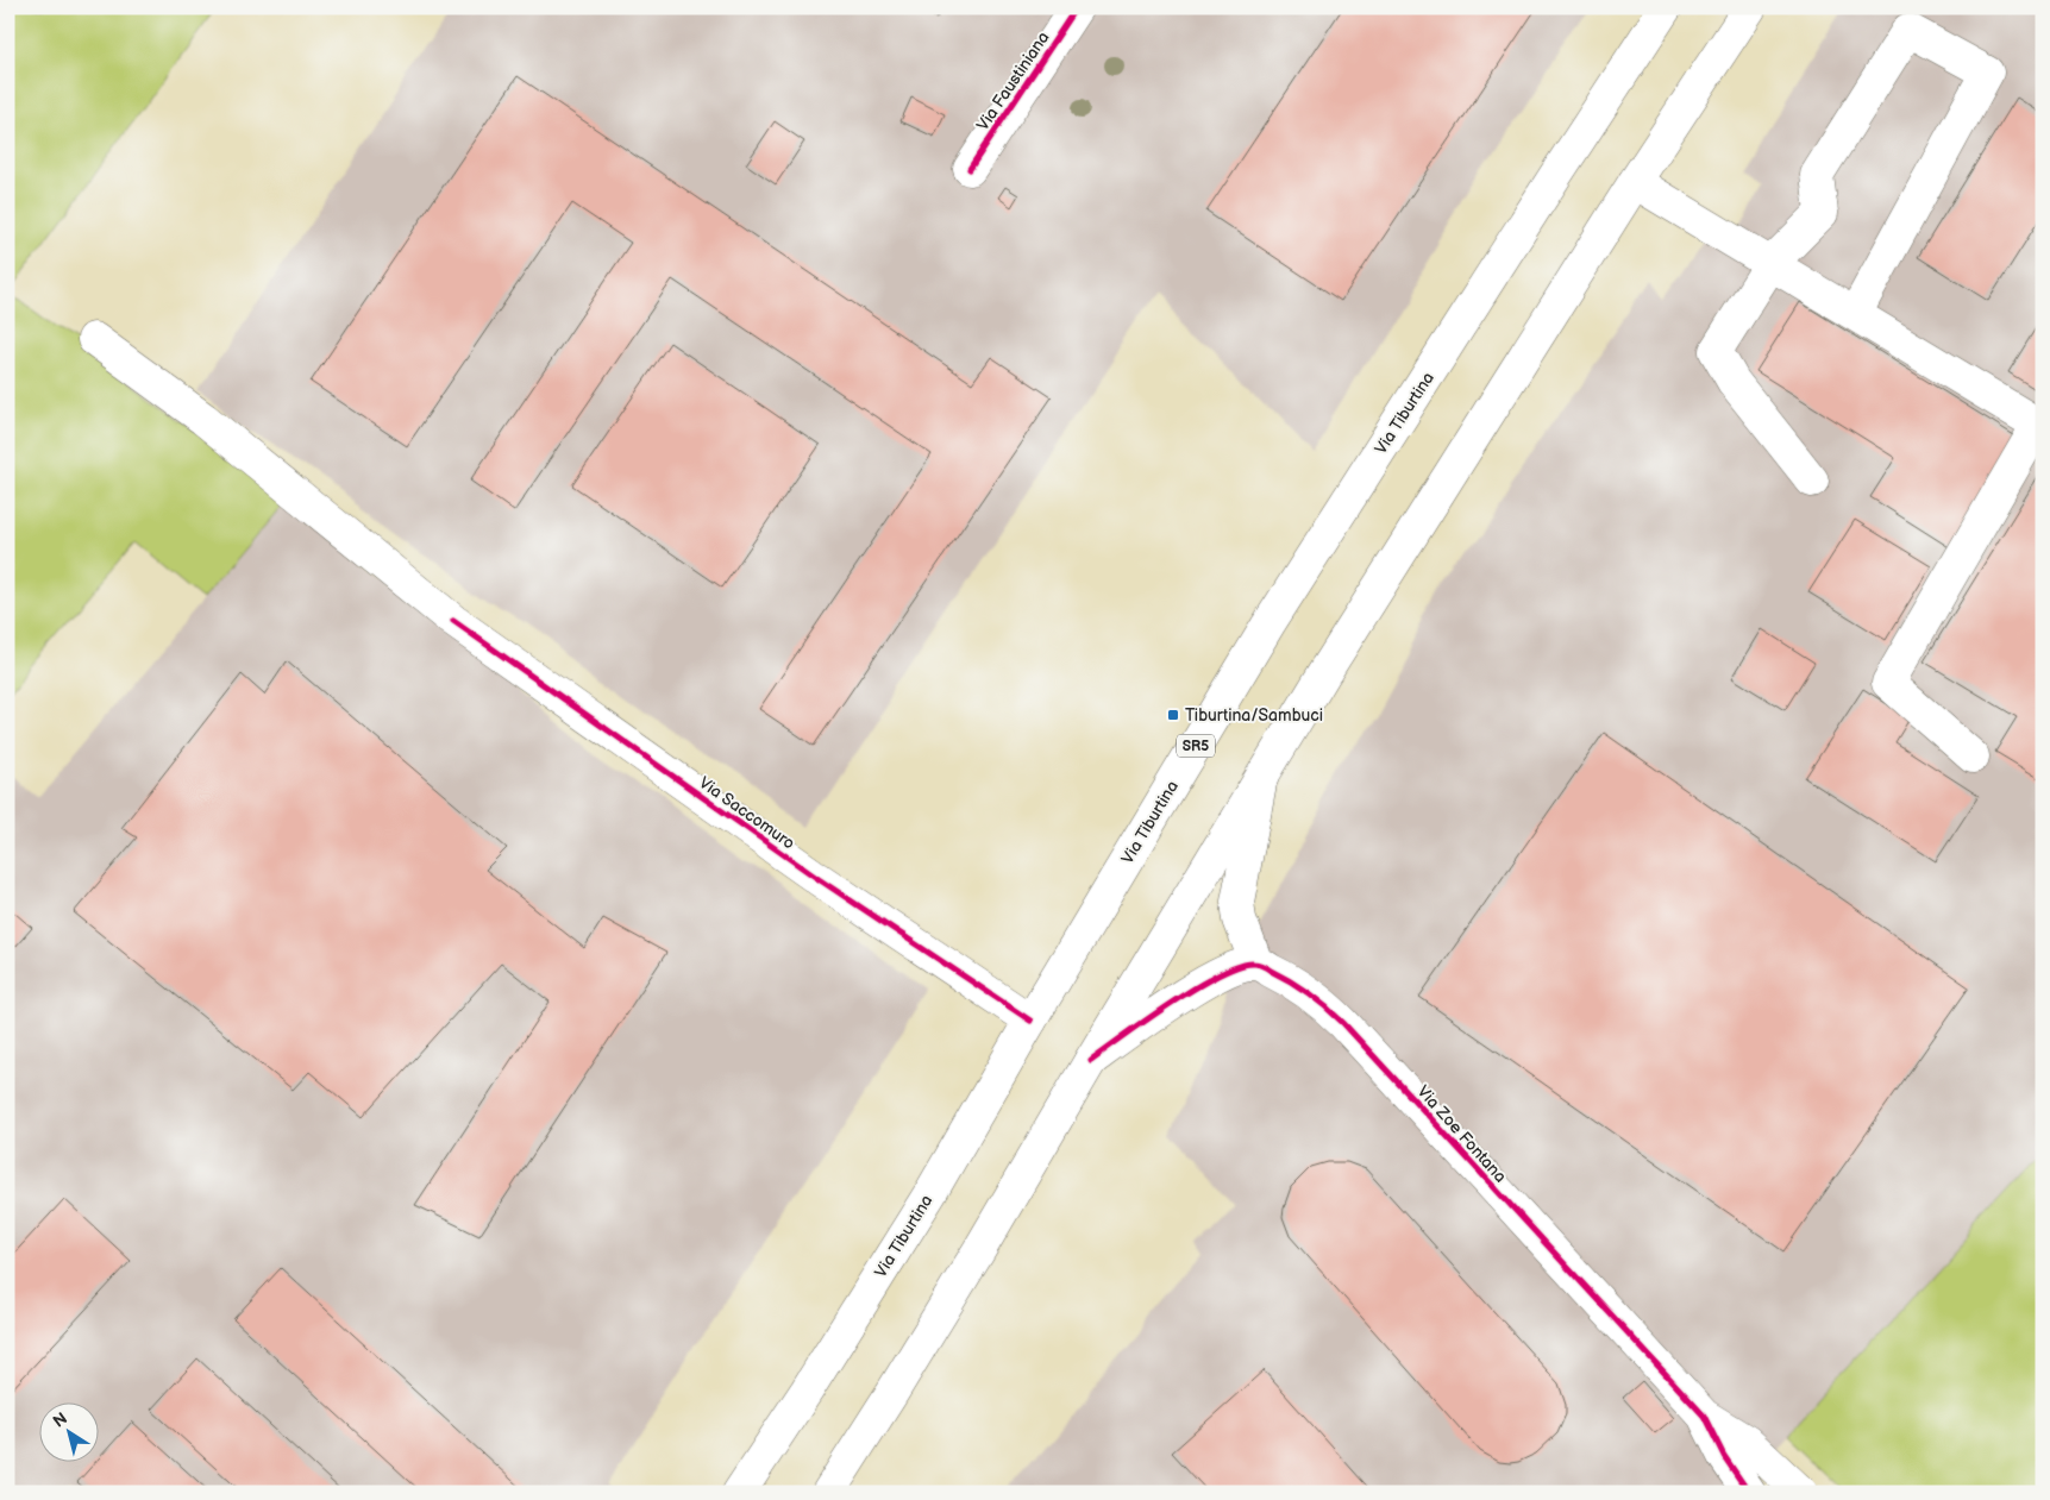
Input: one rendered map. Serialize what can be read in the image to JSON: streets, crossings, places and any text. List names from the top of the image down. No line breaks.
{"streets":{"main road":["Via Faustiniana","Via Tiburtina","SR5","Via Saccomuro","Via Zoe Fontana"]},"crossings":[["Via Tiburtina","Via Saccomuro"]],"places":{"transit":["Tiburtina/Sambuci"]},"north":"top left"}
